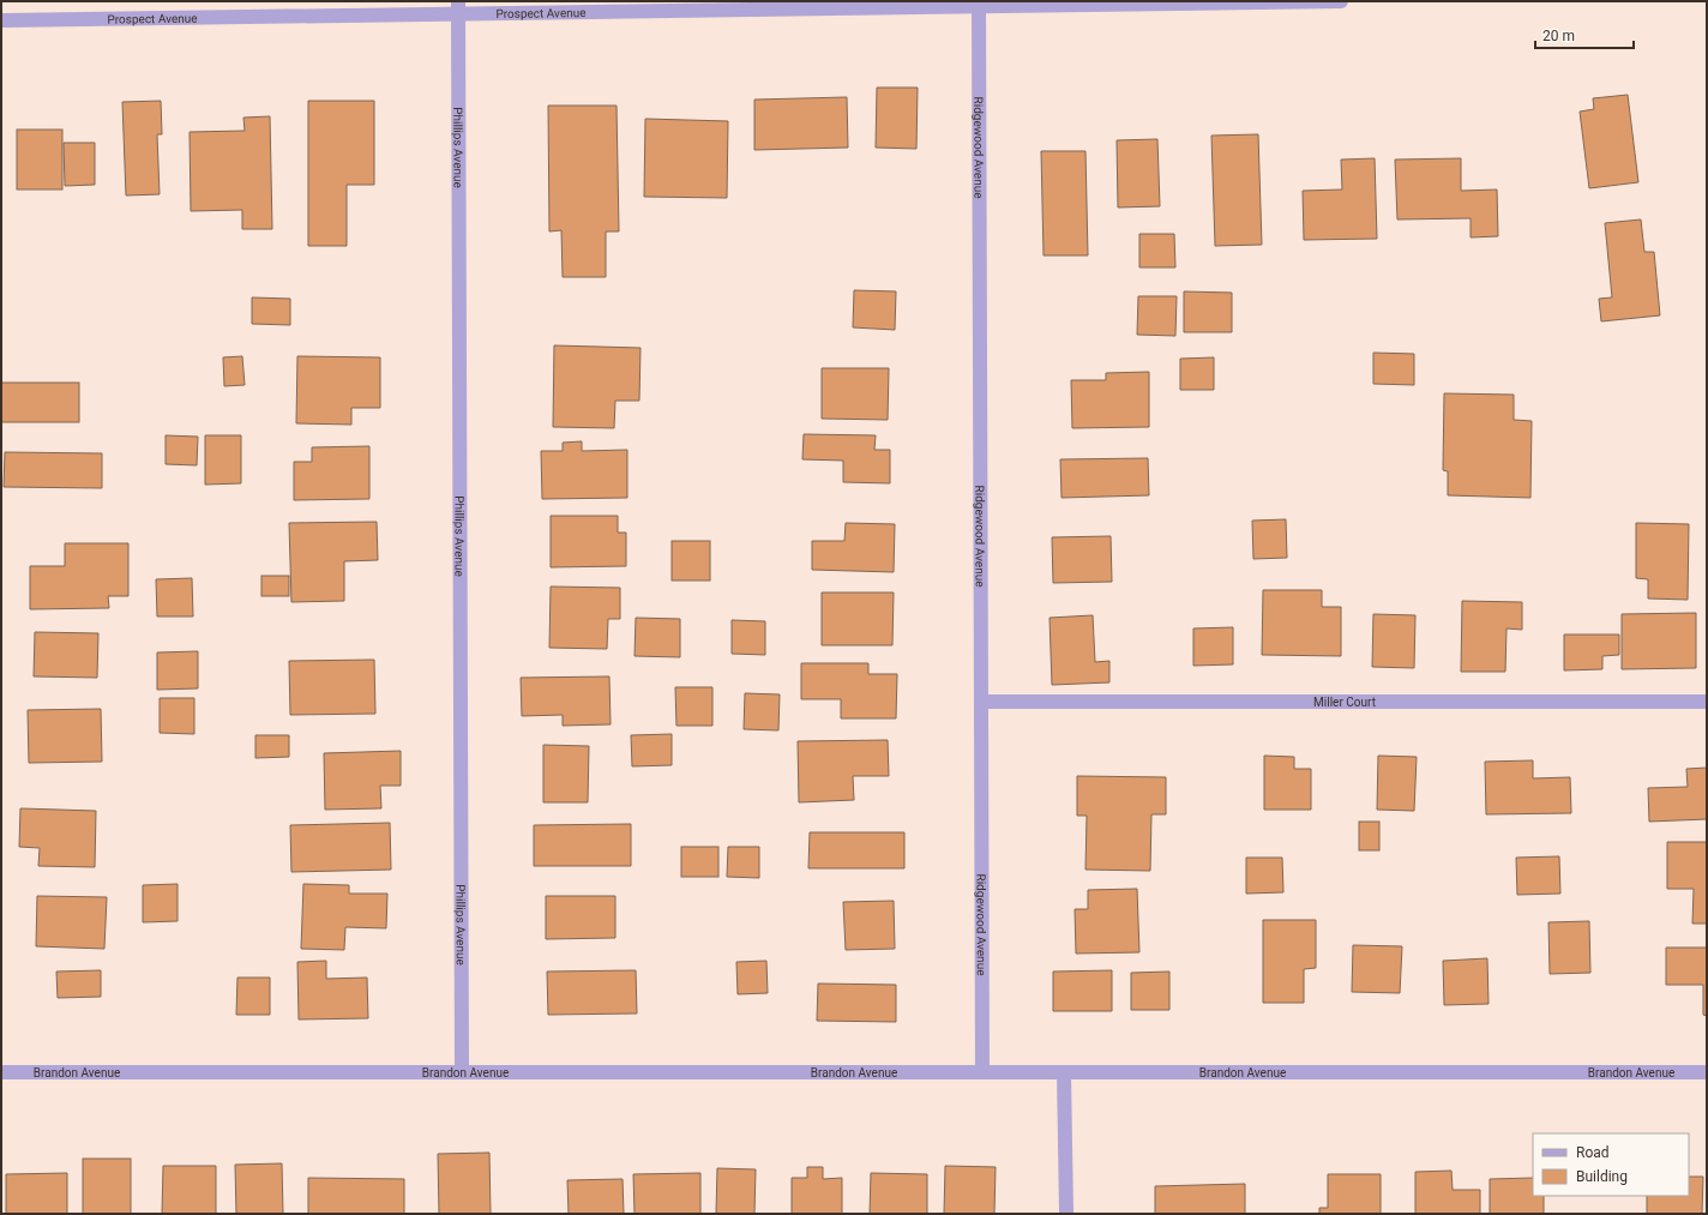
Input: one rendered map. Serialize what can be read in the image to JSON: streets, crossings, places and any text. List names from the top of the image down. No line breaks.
{"streets":{"street":["Prospect Avenue","Phillips Avenue","Ridgewood Avenue","Miller Court","Brandon Avenue"]},"crossings":[["Prospect Avenue","Phillips Avenue"],["Prospect Avenue","Ridgewood Avenue"],["Phillips Avenue","Brandon Avenue"],["Ridgewood Avenue","Miller Court"],["Ridgewood Avenue","Brandon Avenue"]],"legend":["Road","Building"],"scale_bar":"20 m"}
